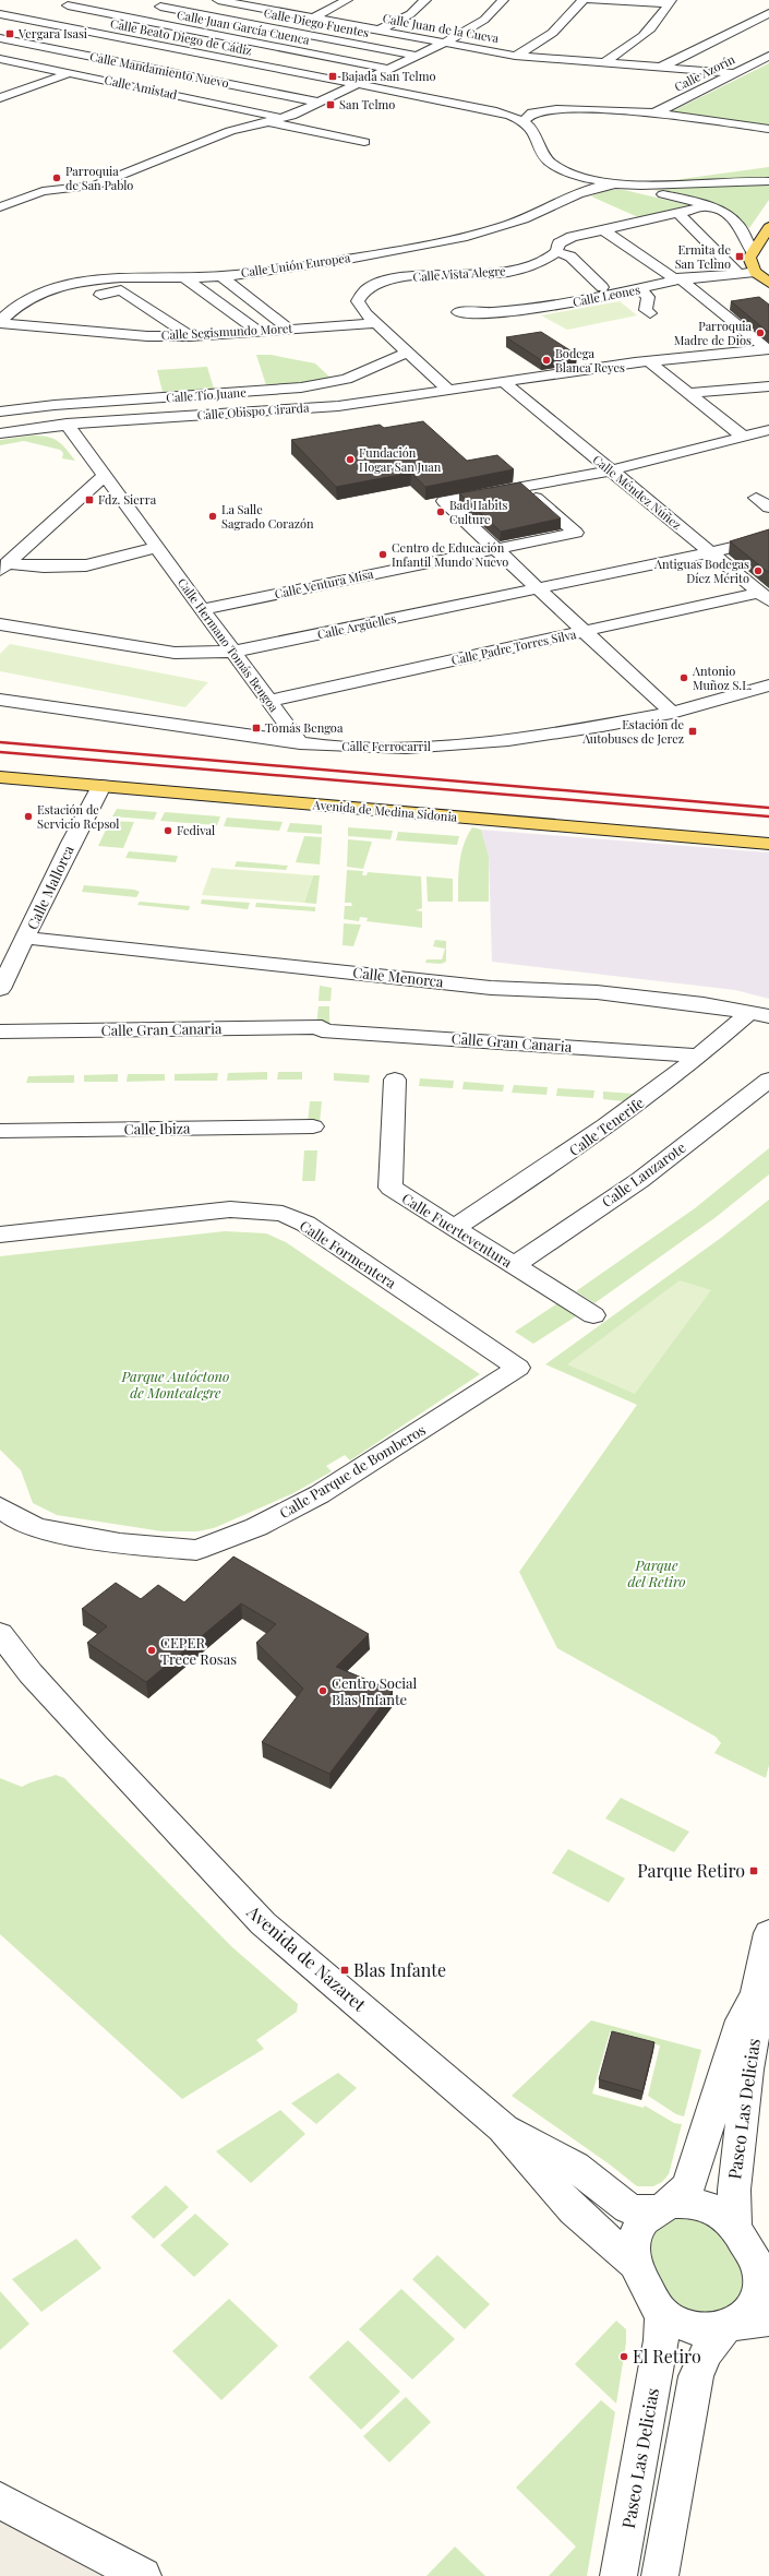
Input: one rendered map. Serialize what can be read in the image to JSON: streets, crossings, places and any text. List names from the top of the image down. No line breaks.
{"streets":{"main road":["Avenida de Medina Sidonia"],"street":["Calle Diego Fuentes","Calle Juan García Cuenca","Calle Juan de la Cueva","Calle Beato Diego de Cádiz","Calle Mandamiento Nuevo","Calle Azorín","Calle Amistad","Calle Unión Europea","Calle Vista Alegre","Calle Leones","Calle Segismundo Moret","Calle Tío Juane","Calle Obispo Cirarda","Calle Méndez Núñez","Calle Ventura Misa","Calle Argüelles","Calle Hermano Tomás Bengoa","Calle Padre Torres Silva","Calle Ferrocarril","Calle Mallorca","Calle Menorca","Calle Gran Canaria","Calle Tenerife","Calle Ibiza","Calle Lanzarote","Calle Fuerteventura","Calle Formentera","Calle Parque de Bomberos","Avenida de Nazaret","Paseo Las Delicias"]},"crossings":[["Calle Juan de la Cueva","Calle Azorín"],["Calle Unión Europea","Calle Segismundo Moret"],["Calle Vista Alegre","Calle Segismundo Moret"],["Calle Vista Alegre","Calle Tío Juane"],["Calle Vista Alegre","Calle Obispo Cirarda"],["Calle Obispo Cirarda","Calle Méndez Núñez"],["Calle Obispo Cirarda","Calle Hermano Tomás Bengoa"],["Calle Méndez Núñez","Calle Argüelles"],["Calle Méndez Núñez","Calle Padre Torres Silva"],["Calle Ventura Misa","Calle Hermano Tomás Bengoa"],["Calle Argüelles","Calle Hermano Tomás Bengoa"],["Calle Hermano Tomás Bengoa","Calle Padre Torres Silva"],["Calle Hermano Tomás Bengoa","Calle Ferrocarril"],["Avenida de Medina Sidonia","Calle Mallorca"],["Calle Mallorca","Calle Menorca"],["Calle Menorca","Calle Tenerife"],["Calle Gran Canaria","Calle Tenerife"],["Calle Tenerife","Calle Fuerteventura"],["Calle Lanzarote","Calle Fuerteventura"],["Calle Formentera","Calle Parque de Bomberos"],["Avenida de Nazaret","Paseo Las Delicias"]],"parks":["Parque Autóctono de Montealegre","Parque del Retiro"],"places":{"transit":["Vergara Isasi","Bajada San Telmo","San Telmo","Ermita de San Telmo","Fdz. Sierra","Tomás Bengoa","Estación de Autobuses de Jerez","Parque Retiro","Blas Infante"],"other":["Parroquia de San Pablo","Parroquia Madre de Dios","Bodega Blanca Reyes","Fundación Hogar San Juan","Bad Habits Culture","La Salle Sagrado Corazón","Centro de Educación Infantil Mundo Nuevo","Antiguas Bodegas Díez Mérito","Antonio Muñoz S.L.","Estación de Servicio Repsol","Fedival","CEPER Trece Rosas","Centro Social Blas Infante","El Retiro"]}}
